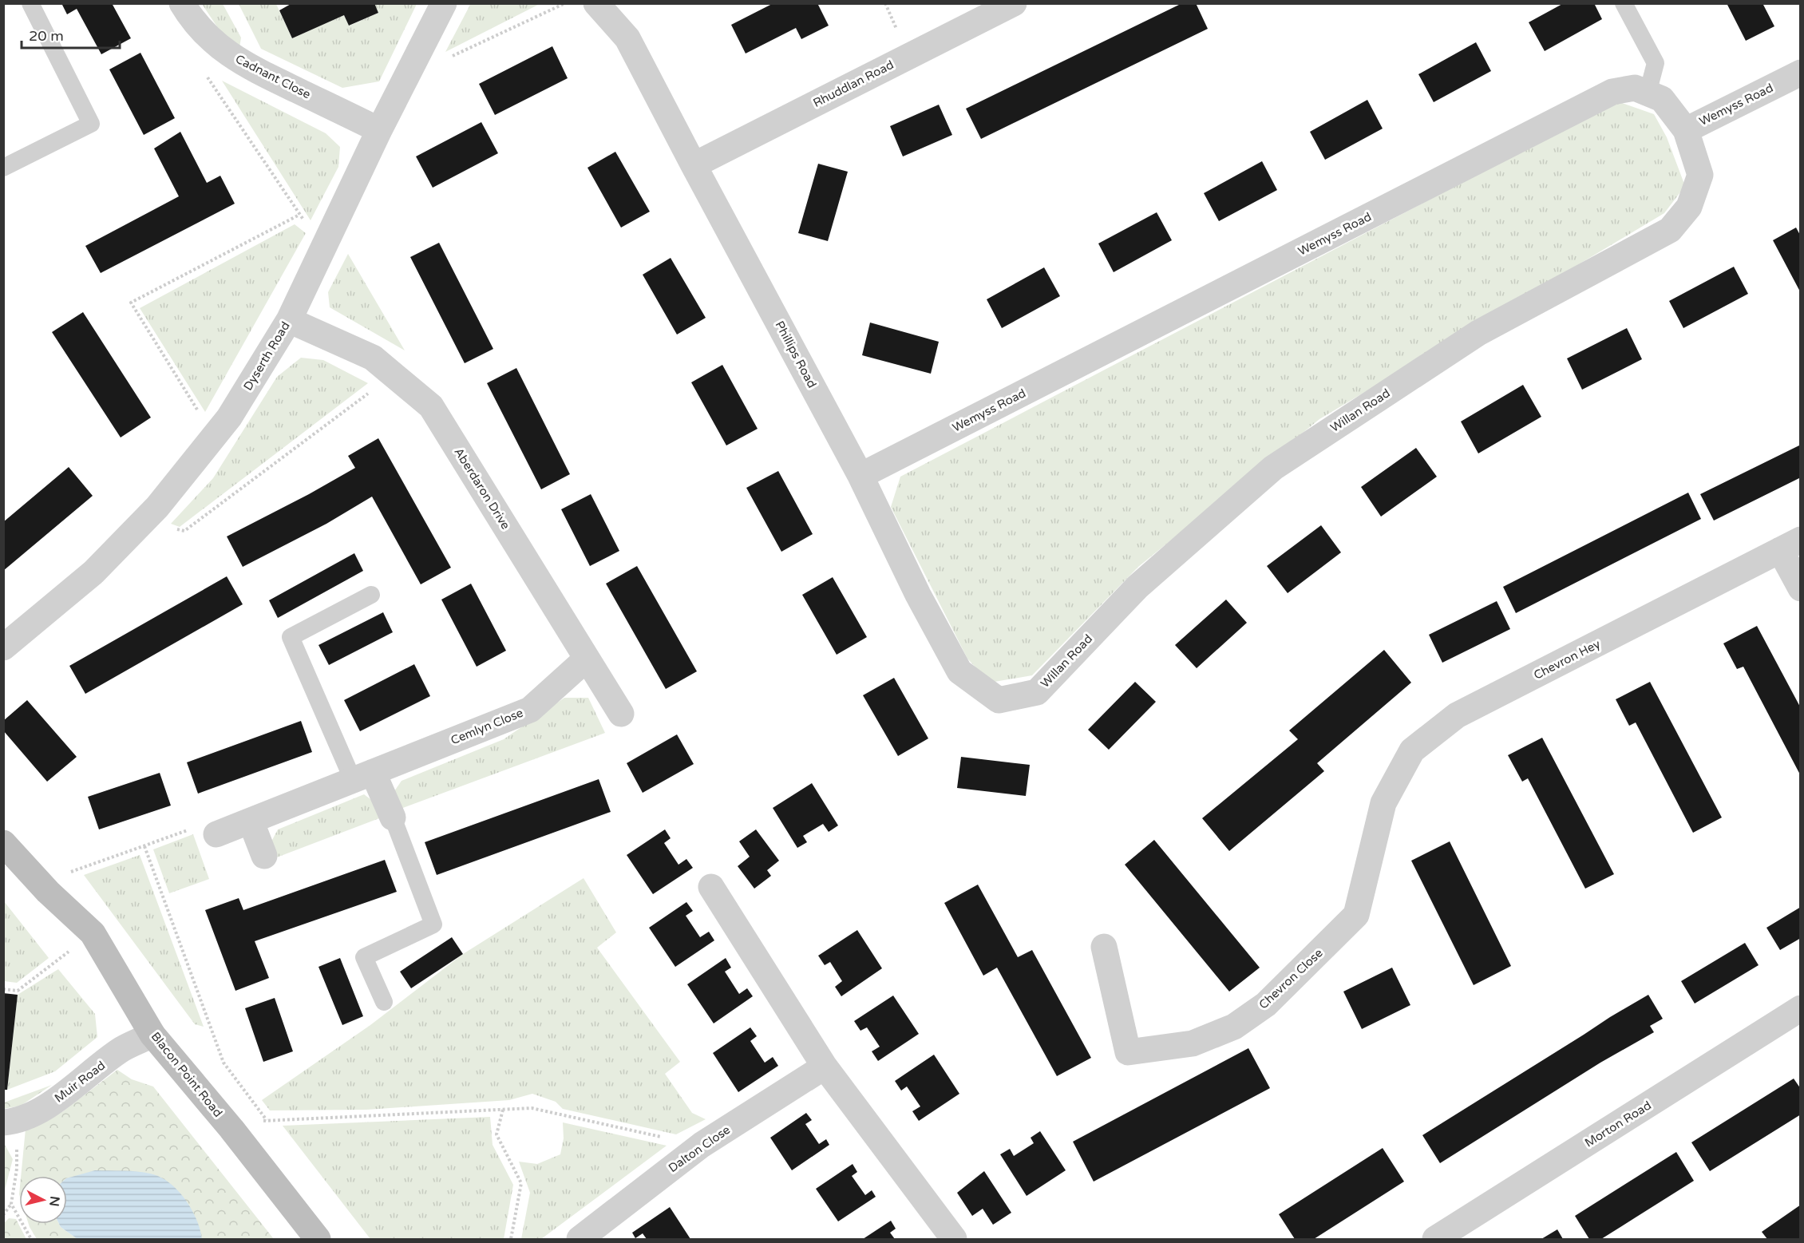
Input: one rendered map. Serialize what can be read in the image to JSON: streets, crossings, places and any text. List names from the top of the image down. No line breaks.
{"streets":{"street":["Cadnant Close","Rhuddlan Road","Wemyss Road","Phillips Road","Dyserth Road","Willan Road","Aberdaron Drive","Chevron Hey","Cemlyn Close","Chevron Close","Blacon Point Road","Muir Road","Morton Road","Dalton Close"]},"crossings":[["Cadnant Close","Dyserth Road"],["Rhuddlan Road","Phillips Road"],["Wemyss Road","Phillips Road"],["Wemyss Road","Willan Road"],["Phillips Road","Willan Road"],["Dyserth Road","Aberdaron Drive"],["Aberdaron Drive","Cemlyn Close"],["Chevron Hey","Chevron Close"],["Blacon Point Road","Muir Road"]],"scale_bar":"20 m","north":"right"}
